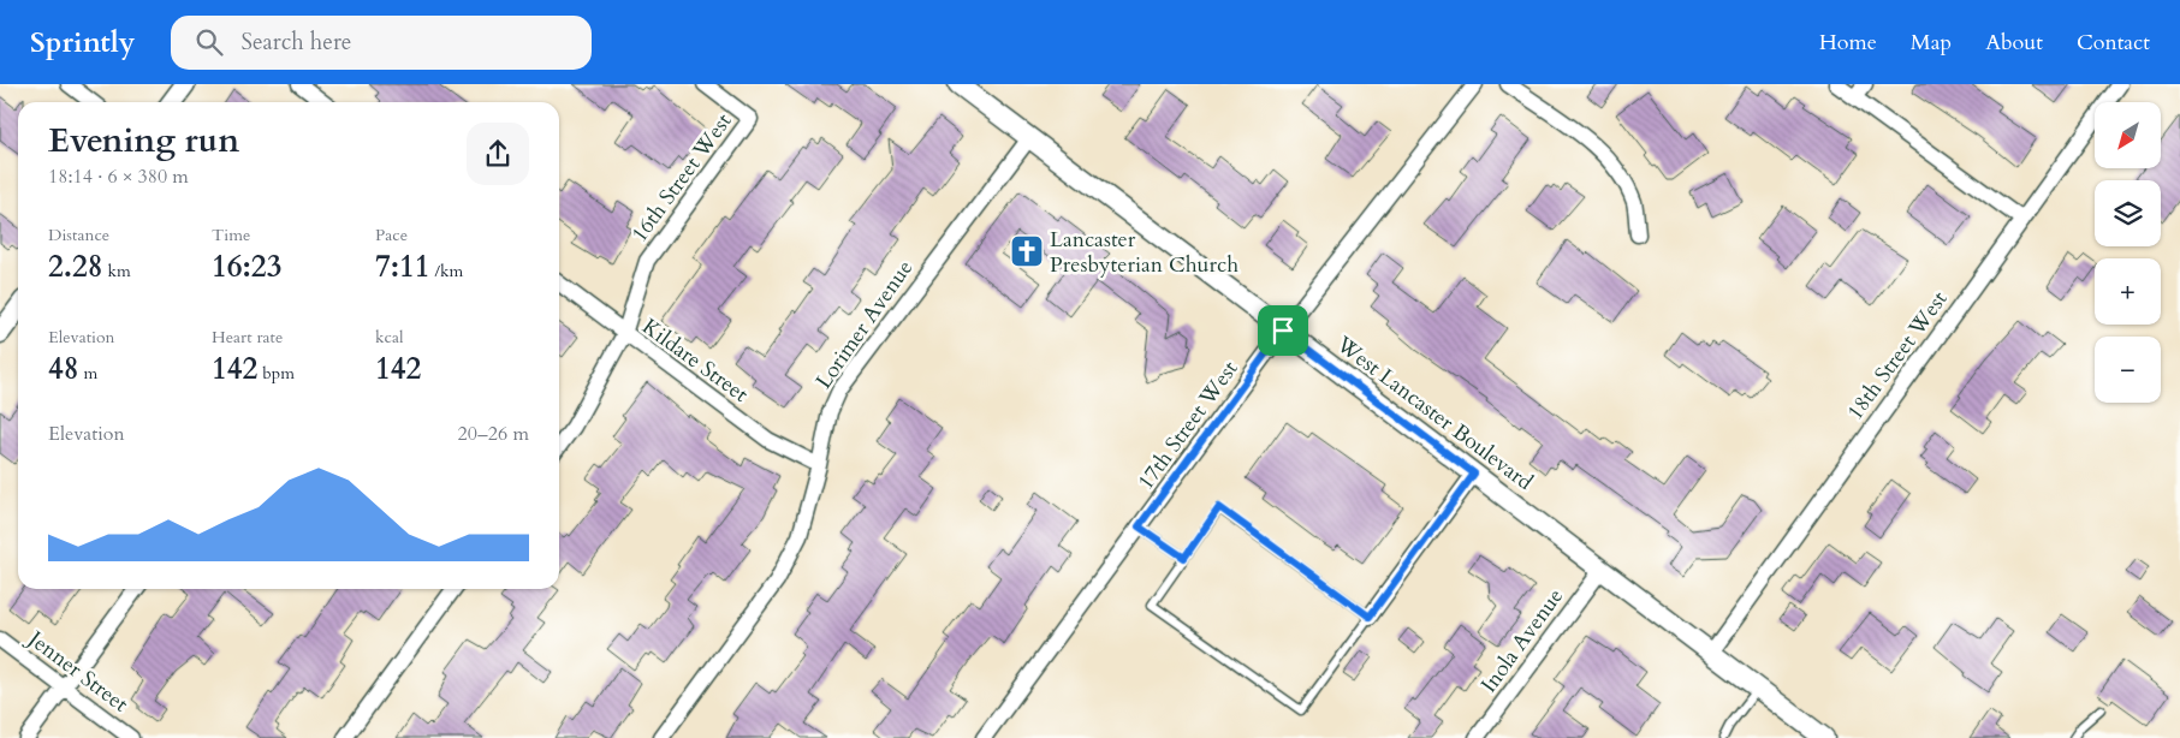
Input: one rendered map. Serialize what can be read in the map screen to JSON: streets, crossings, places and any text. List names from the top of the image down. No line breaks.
{"streets":{"street":["16th Street West","Lorimer Avenue","18th Street West","Kildare Street","West Lancaster Boulevard","17th Street West","Inola Avenue","Jenner Street"]},"crossings":[["16th Street West","Kildare Street"],["Lorimer Avenue","Kildare Street"],["Lorimer Avenue","West Lancaster Boulevard"],["18th Street West","West Lancaster Boulevard"],["West Lancaster Boulevard","17th Street West"],["West Lancaster Boulevard","Inola Avenue"]],"places":{"church":["Lancaster Presbyterian Church"]},"north":"bottom left","page":{"header":"Sprintly","search":"Search here","nav":["Home","Map","About","Contact"],"map_buttons":["+","−"],"heading":["Evening run","18:14 · 6 × 380 m"],"stats":[["Distance","2.28 km"],["Time","16:23"],["Pace","7:11 /km"],["Elevation","48 m"],["Heart rate","142 bpm"],["kcal","142"]],"chart":["Elevation","20–26 m"]}}
